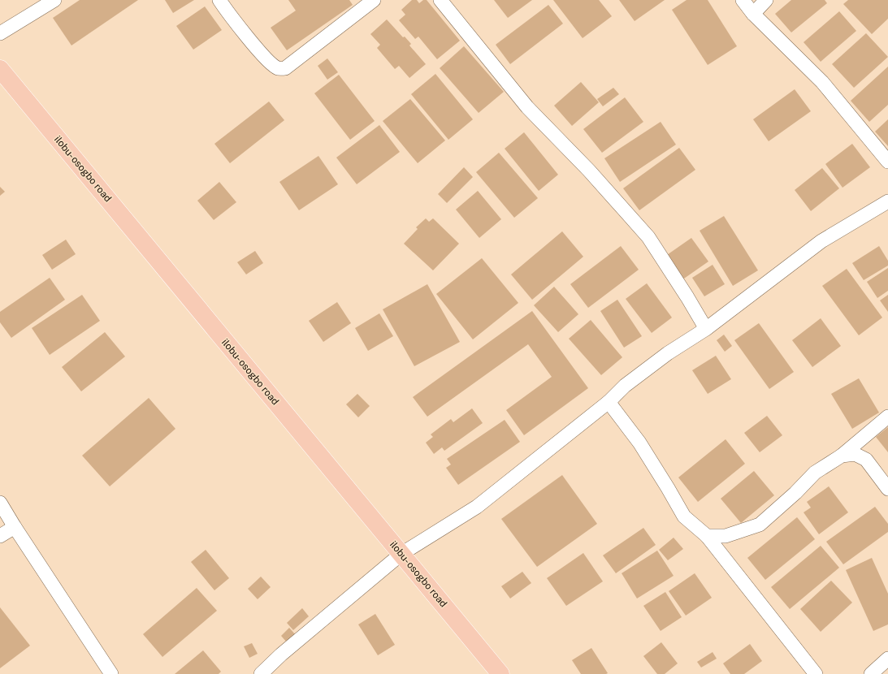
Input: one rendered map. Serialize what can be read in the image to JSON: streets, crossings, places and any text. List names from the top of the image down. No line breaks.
{"streets":{"main road":["ilobu- osogbo road"]}}
